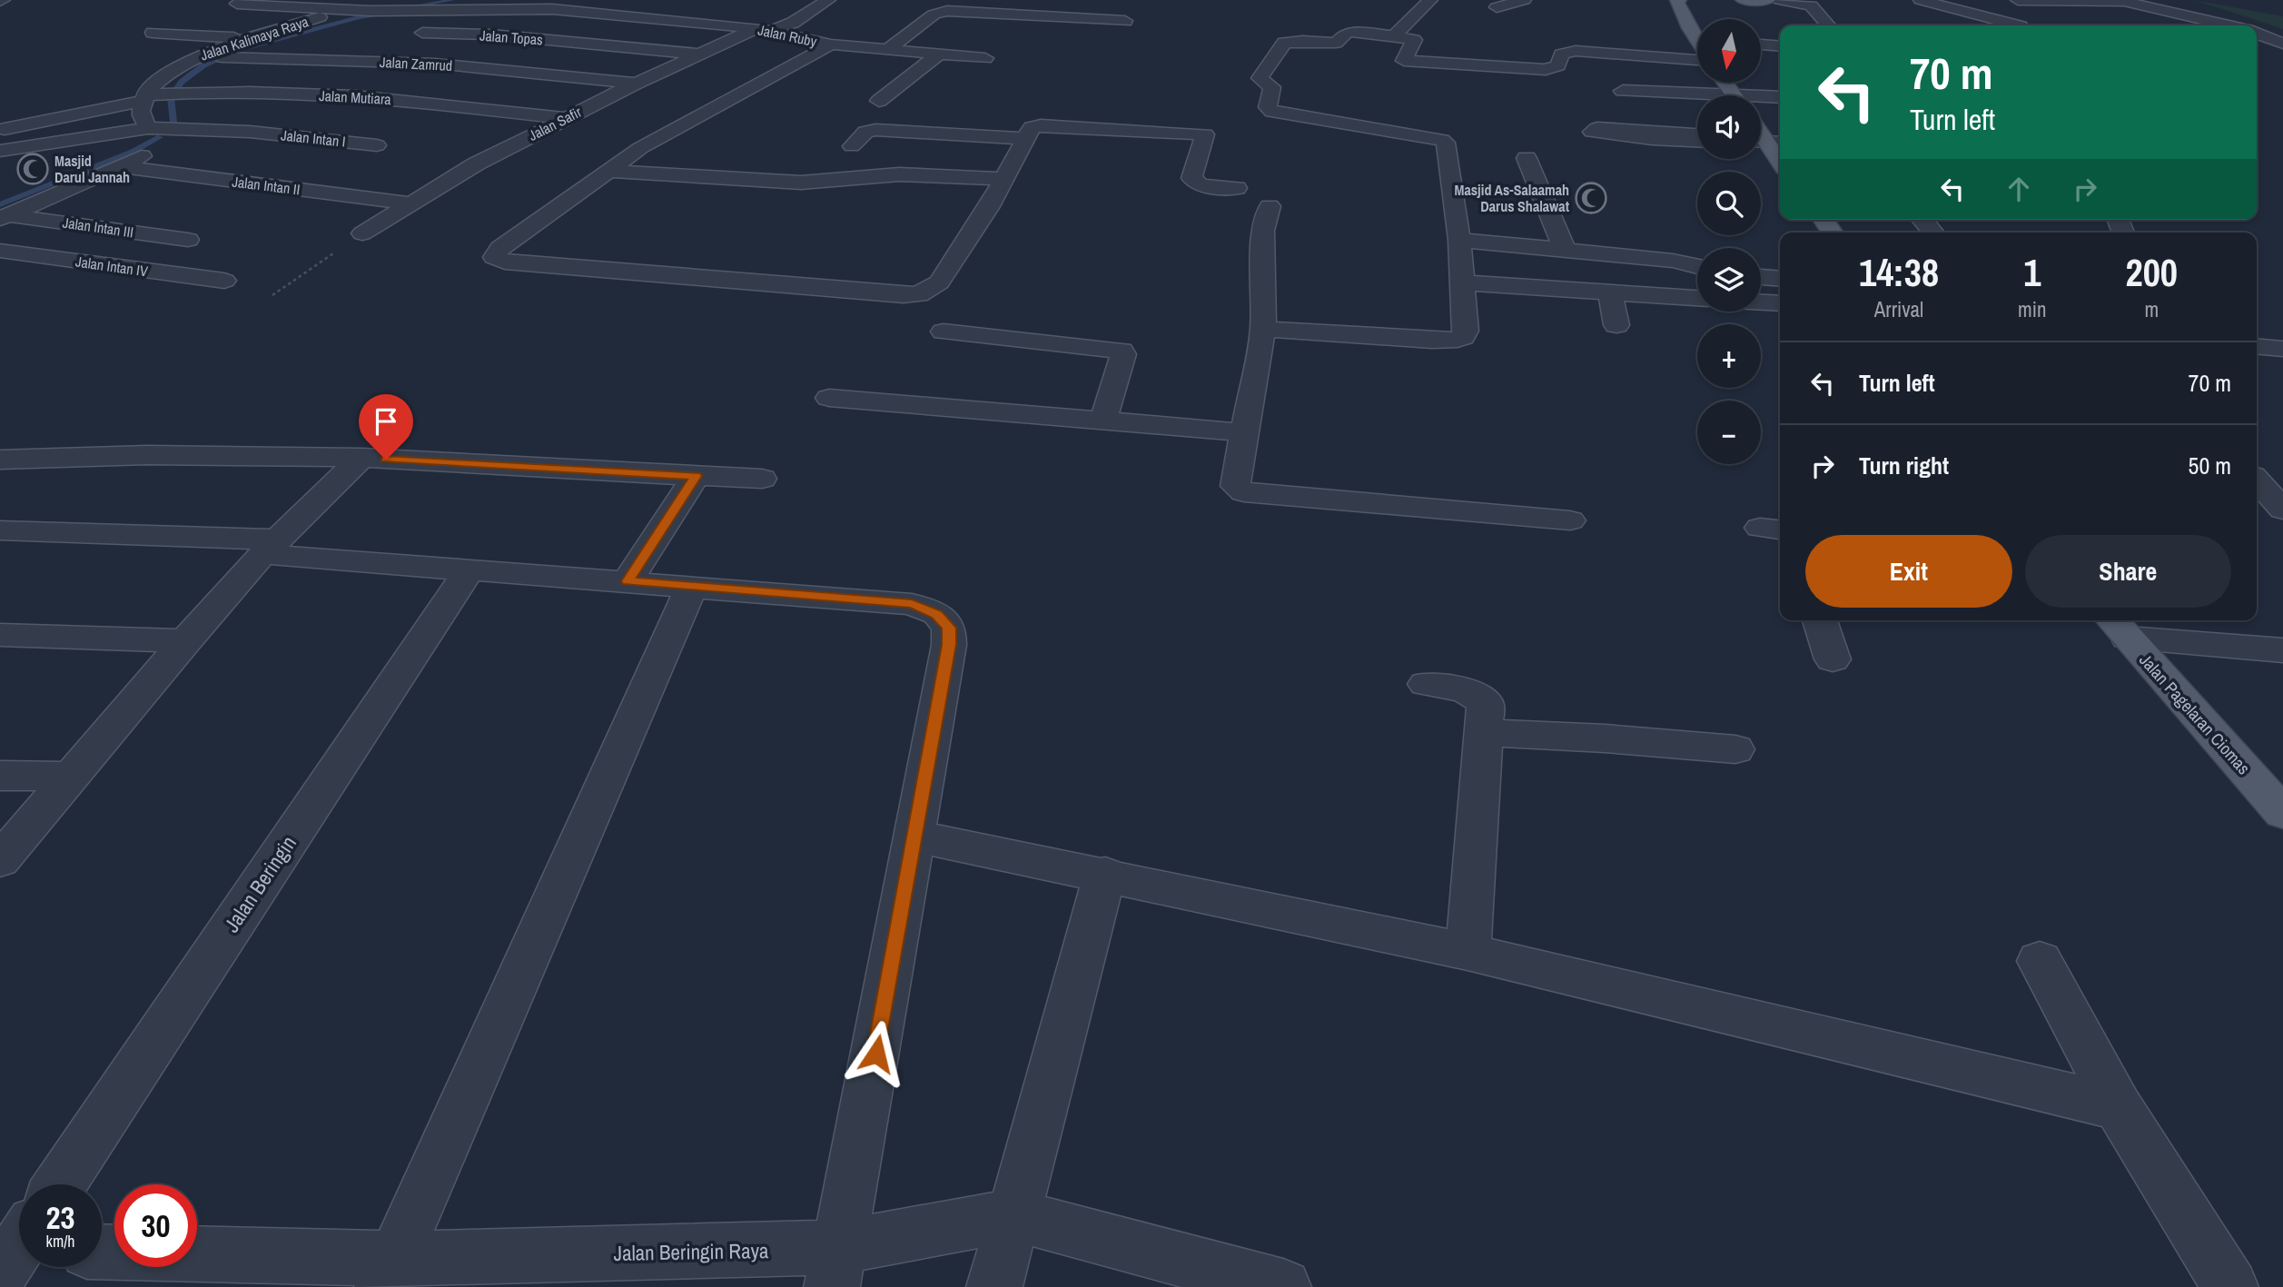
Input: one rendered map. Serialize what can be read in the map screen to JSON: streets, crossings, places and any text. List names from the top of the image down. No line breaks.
{"streets":{"main road":["Jalan Pagelaran Ciomas"],"street":["Jalan Ruby","Jalan Topas","Jalan Kalimaya Raya","Jalan Zamrud","Jalan Mutiara","Jalan Safir","Jalan Intan I","Jalan Intan II","Jalan Intan III","Jalan Intan IV","Jalan Beringin","Jalan Beringin Raya"]},"crossings":[["Jalan Ruby","Jalan Kalimaya Raya"],["Jalan Ruby","Jalan Safir"],["Jalan Topas","Jalan Safir"],["Jalan Kalimaya Raya","Jalan Zamrud"],["Jalan Kalimaya Raya","Jalan Mutiara"],["Jalan Zamrud","Jalan Safir"],["Jalan Mutiara","Jalan Safir"],["Jalan Safir","Jalan Intan II"]],"places":{"mosque":["Masjid Darul Jannah","Masjid As-Salaamah Darus Shalawat"]},"north":"bottom","page":{"map_buttons":["+","−"],"turn":["70 m","Turn left"],"eta":["14:38","Arrival","1","min","200","m"],"list":[{"name":"Turn left","value":"70 m"},{"name":"Turn right","value":"50 m"}],"buttons":["Exit","Share"],"speed":"23 km/h","limit":"30"}}
